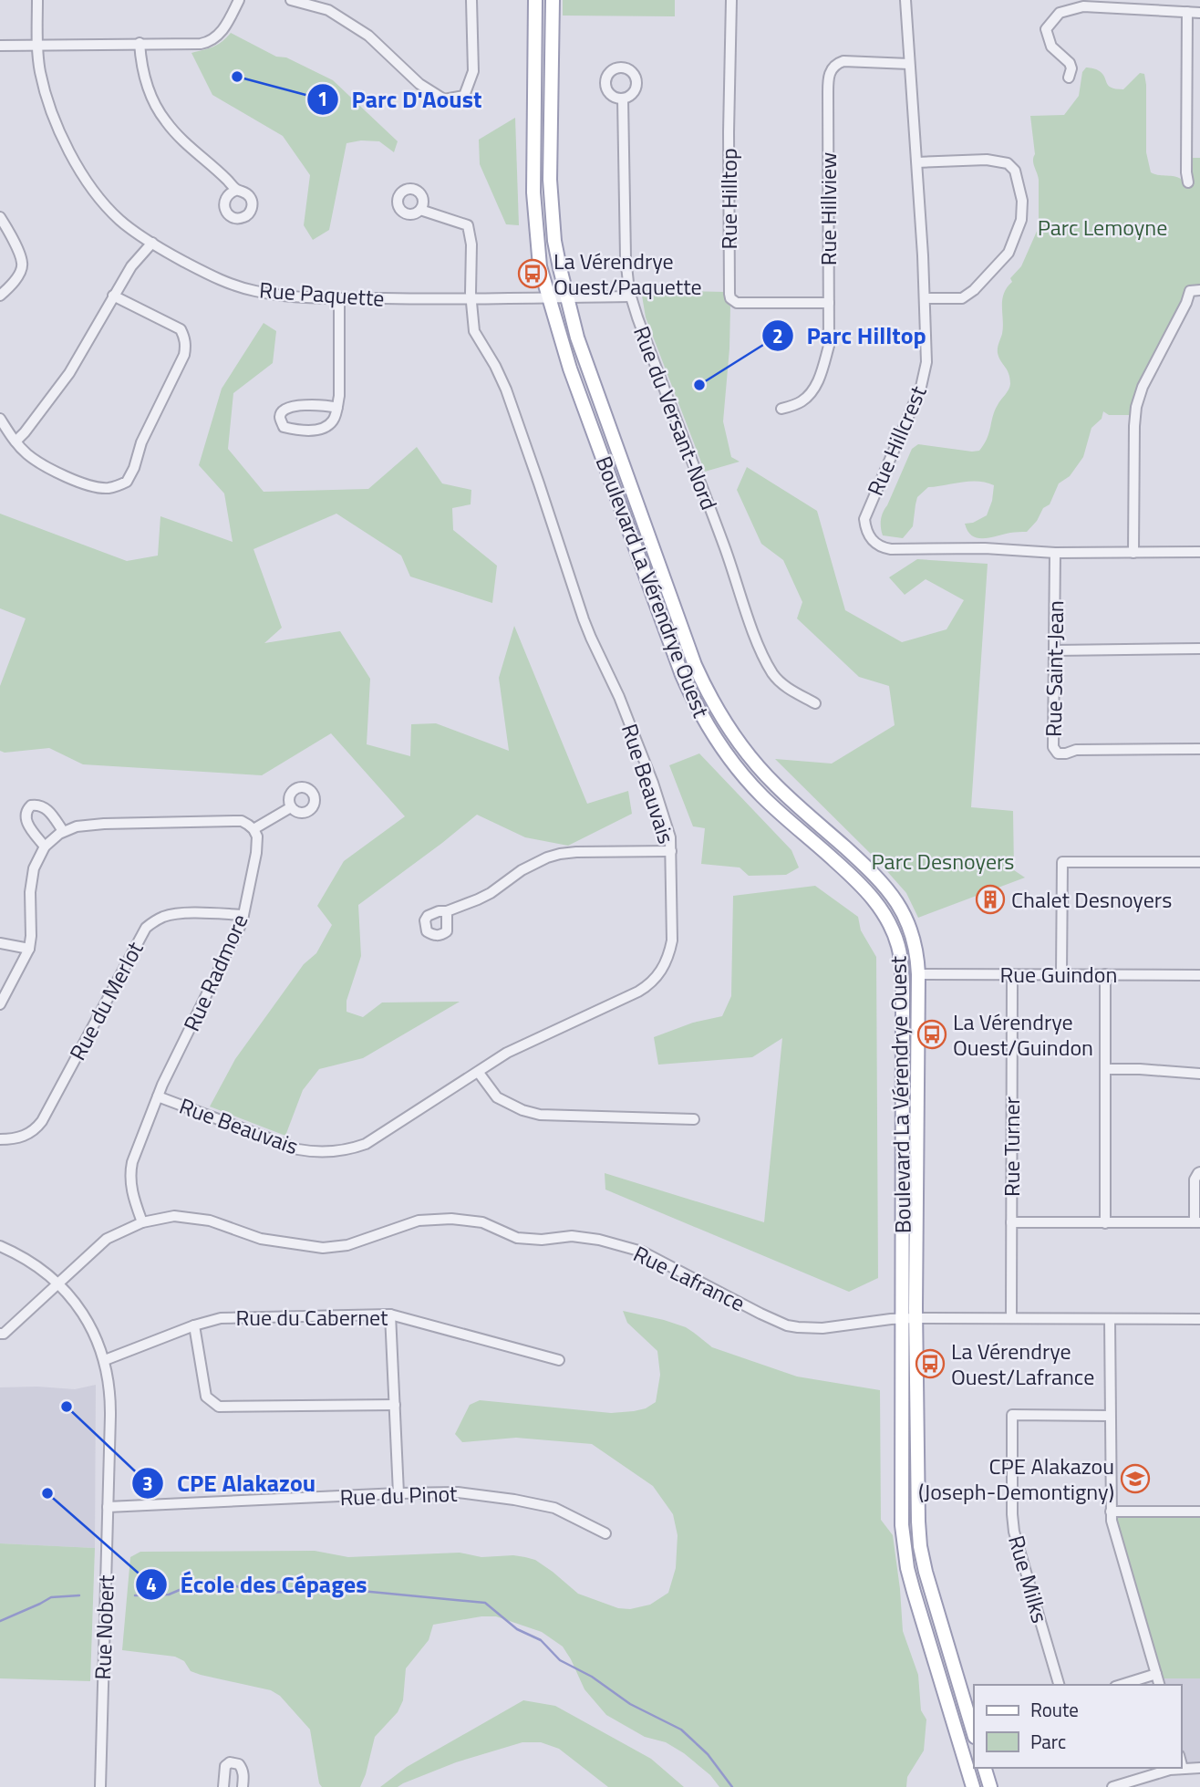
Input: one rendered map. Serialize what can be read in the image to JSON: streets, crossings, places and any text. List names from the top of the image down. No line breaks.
{"streets":{"main road":["Boulevard La Vérendrye Ouest"],"street":["Rue Hilltop","Rue Hillview","Rue Paquette","Rue du Versant-Nord","Rue Hillcrest","Rue Saint-Jean","Rue Beauvais","Rue Radmore","Rue Guindon","Rue du Merlot","Rue Turner","Rue Lafrance","Rue du Cabernet","Rue du Pinot","Rue Milks","Rue Nobert"]},"crossings":[["Rue Hilltop","Rue Hillview"],["Rue Hillview","Rue Hillcrest"],["Rue Paquette","Rue du Versant-Nord"],["Rue Paquette","Boulevard La Vérendrye Ouest"],["Rue Paquette","Rue Beauvais"],["Rue Hillcrest","Rue Saint-Jean"],["Boulevard La Vérendrye Ouest","Rue Guindon"],["Boulevard La Vérendrye Ouest","Rue Lafrance"],["Rue Beauvais","Rue Radmore"],["Rue Radmore","Rue du Merlot"],["Rue Radmore","Rue Lafrance"],["Rue Guindon","Rue Turner"],["Rue Turner","Rue Lafrance"],["Rue Lafrance","Rue Nobert"],["Rue du Cabernet","Rue Nobert"],["Rue du Pinot","Rue Nobert"]],"parks":["Parc Lemoyne","Parc Desnoyers"],"places":{"other":["Parc D'Aoust","Parc Hilltop","CPE Alakazou","École des Cépages"],"bus stop":["La Vérendrye Ouest/Paquette","La Vérendrye Ouest/Guindon","La Vérendrye Ouest/Lafrance"],"building":["Chalet Desnoyers"],"school or university":["CPE Alakazou (Joseph-Demontigny)"]},"legend":["Route","Parc"]}
